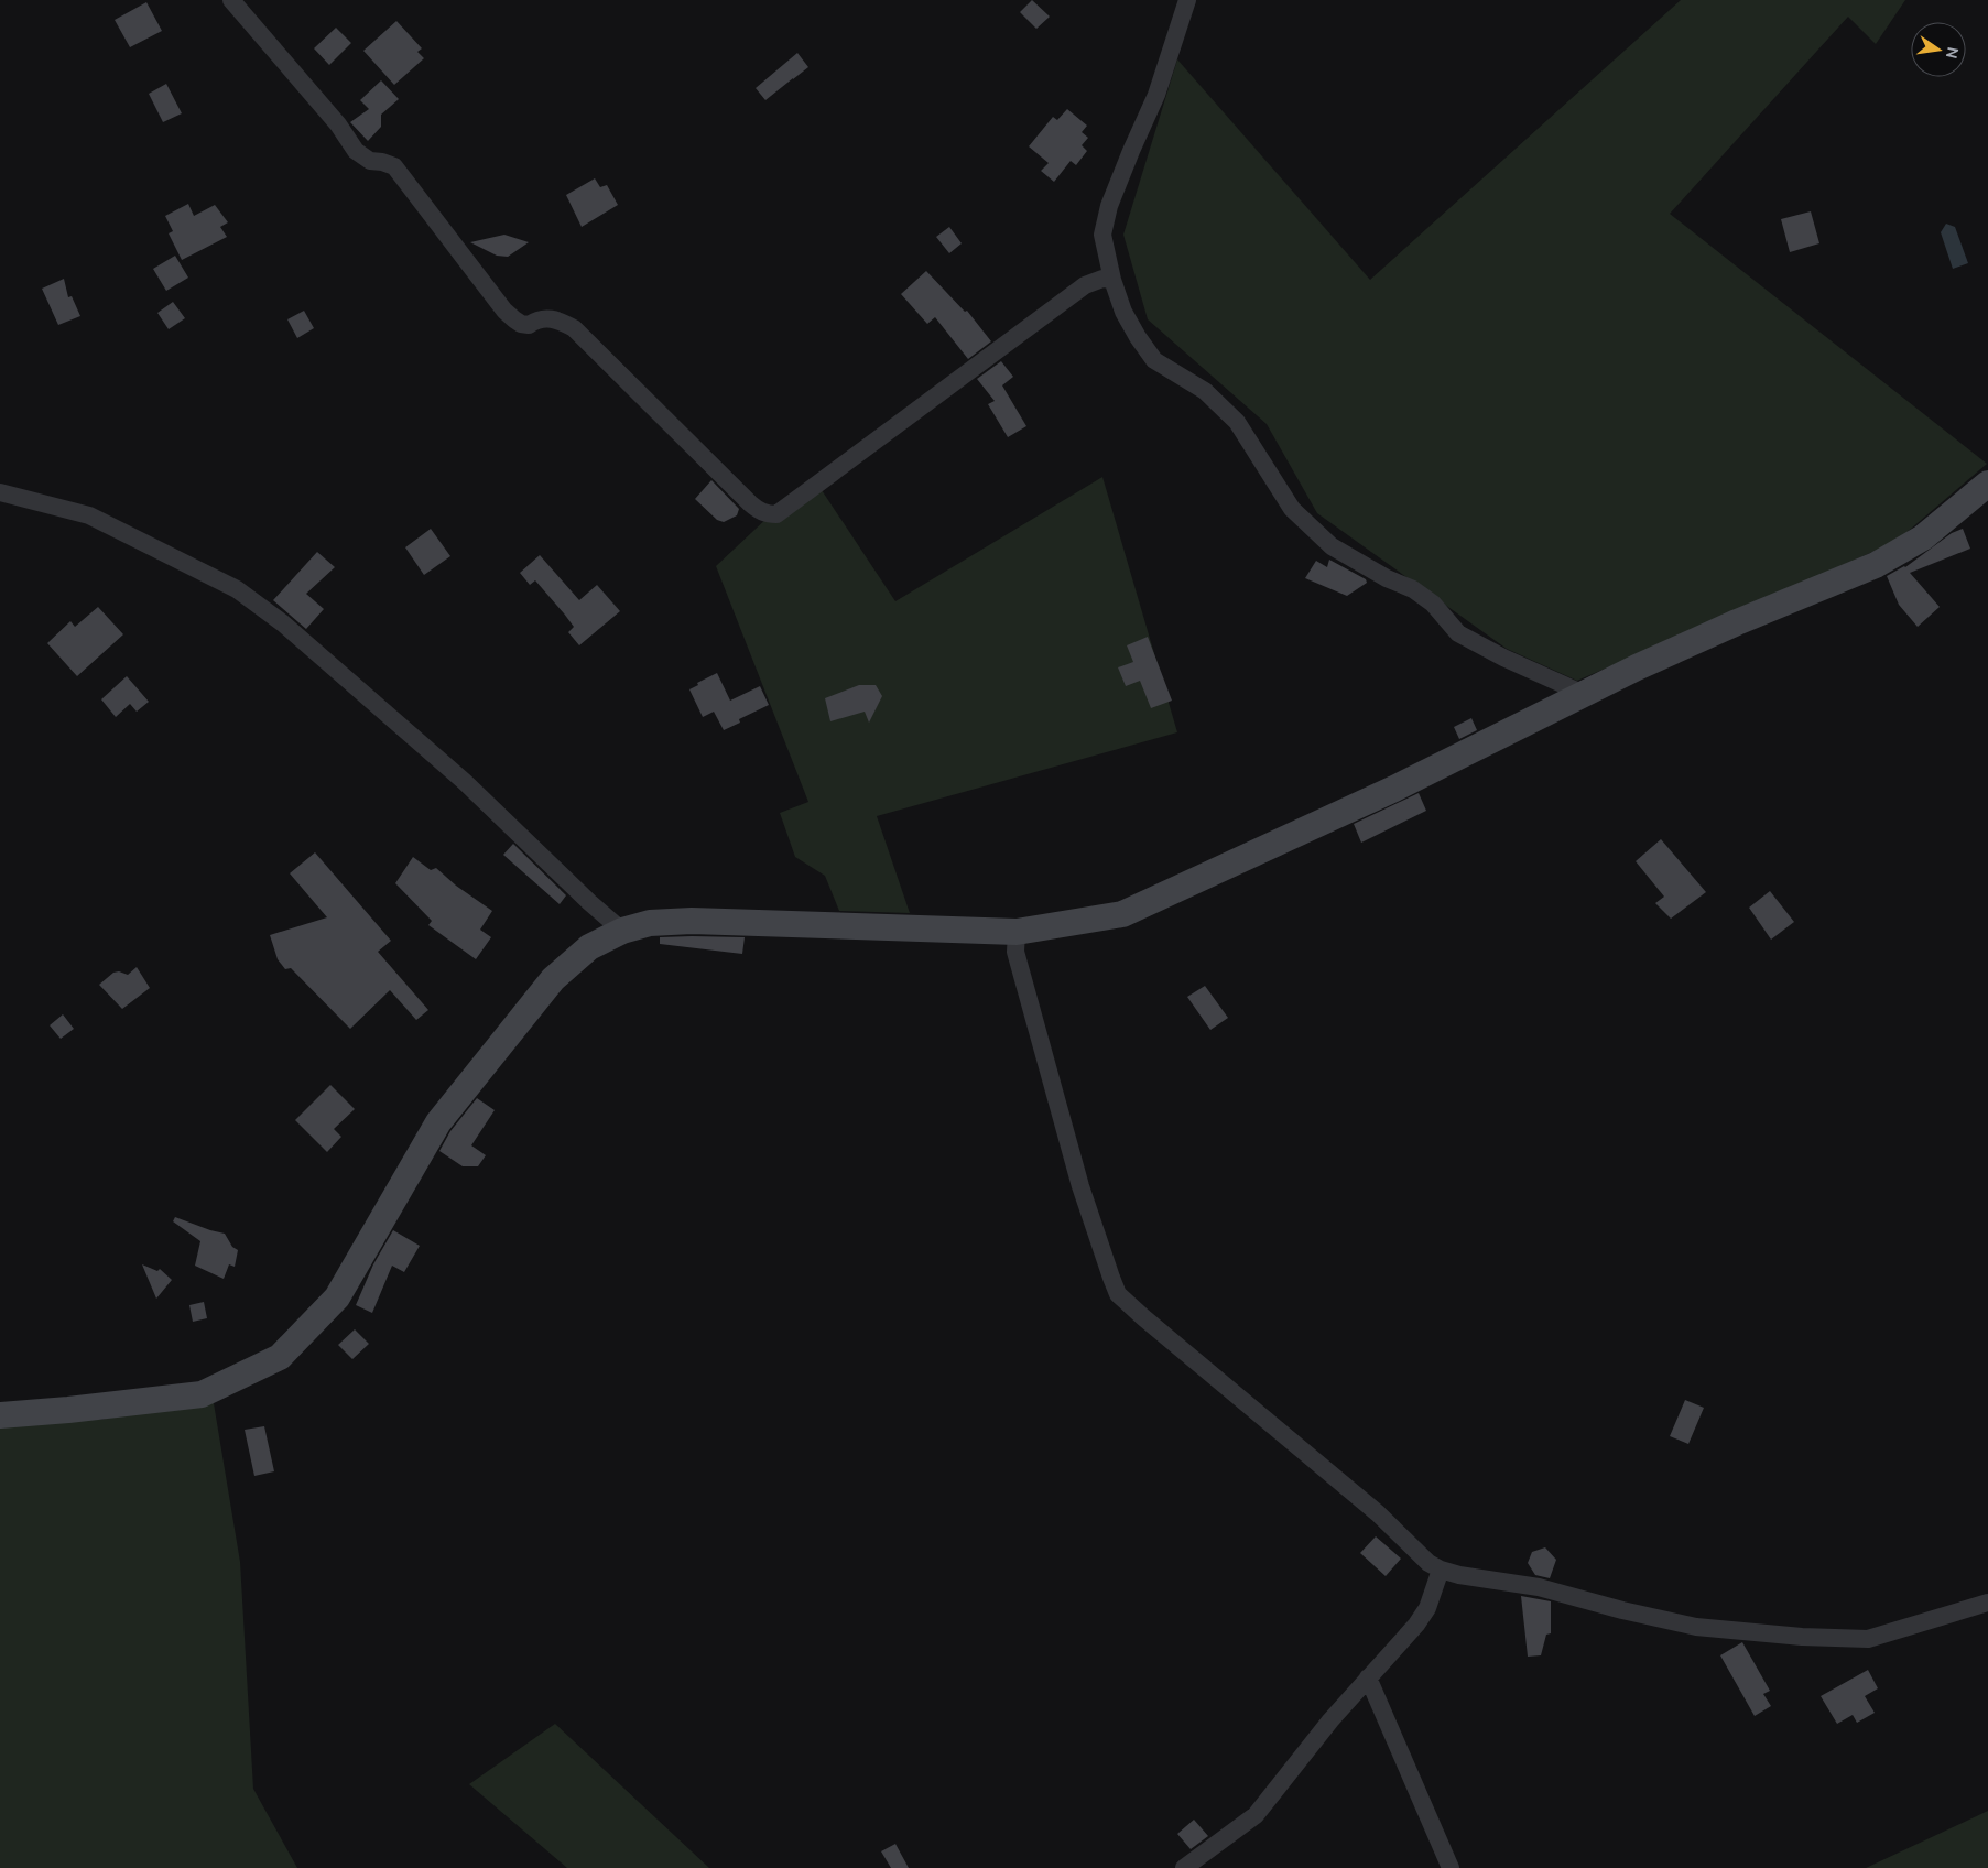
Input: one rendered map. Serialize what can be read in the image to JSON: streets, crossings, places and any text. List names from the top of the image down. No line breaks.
{"north":"right"}
